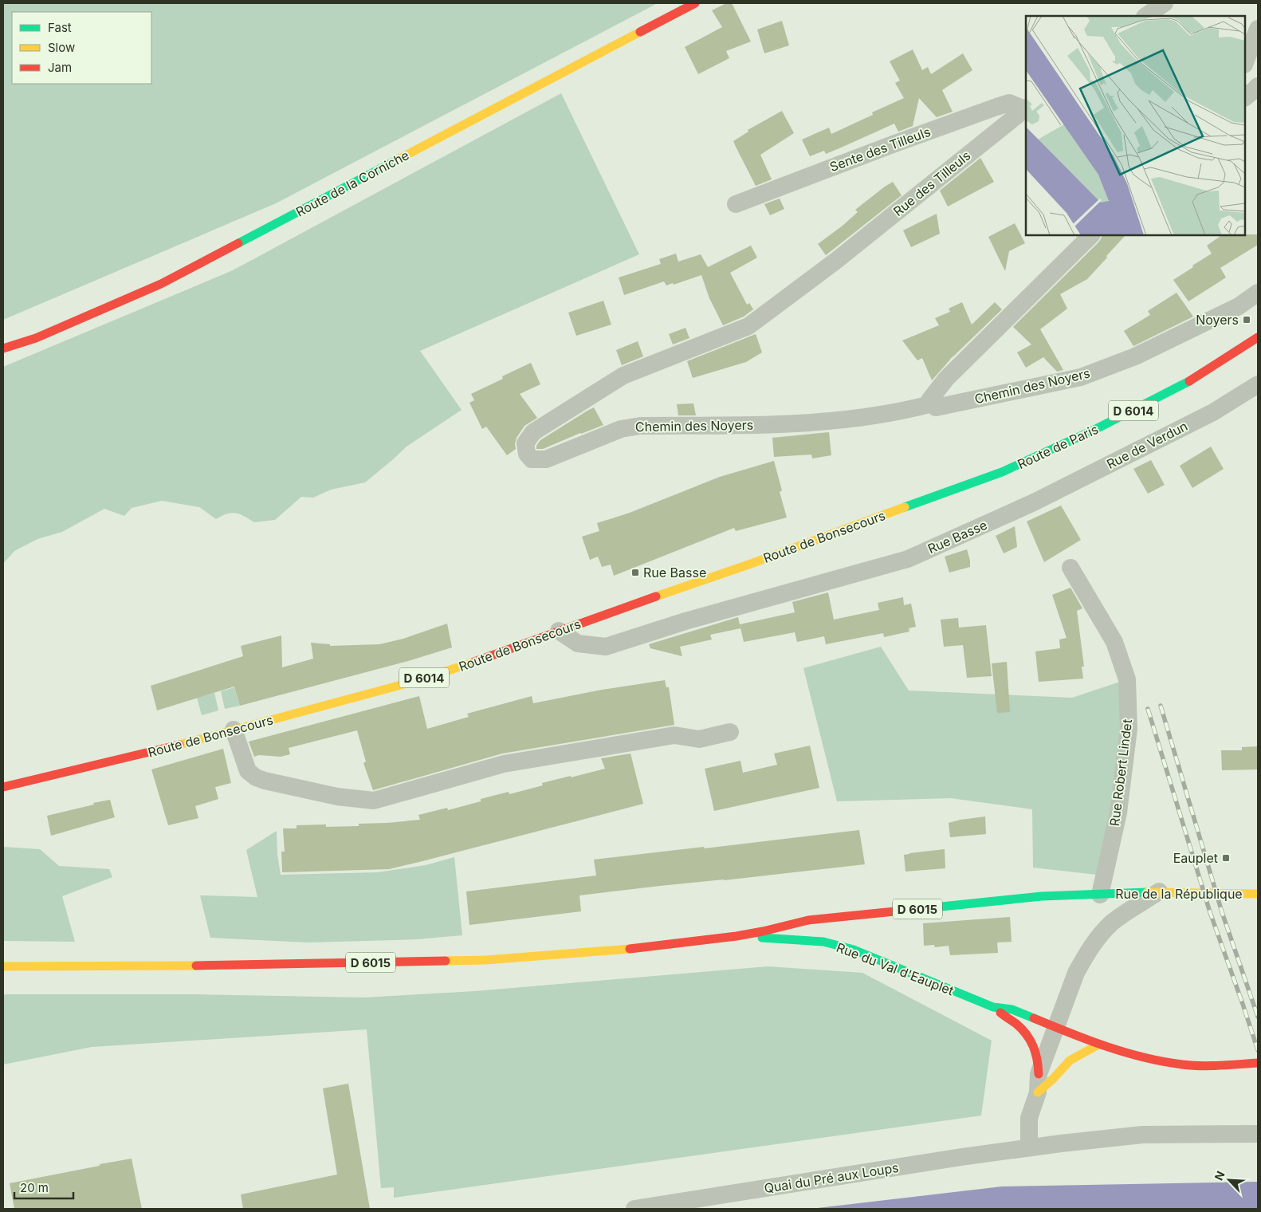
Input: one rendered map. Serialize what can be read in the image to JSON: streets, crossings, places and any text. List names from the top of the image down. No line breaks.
{"streets":{"main road":["Route de la Corniche","D 6014","Route de Paris","Route de Bonsecours","Rue de la République","D 6015","Rue du Val d'Eauplet"],"street":["Sente des Tilleuls","Rue des Tilleuls","Chemin des Noyers","Rue de Verdun","Rue Basse","Rue Robert Lindet","Quai du Pré aux Loups"]},"crossings":[["Sente des Tilleuls","Rue des Tilleuls"],["Rue des Tilleuls","Chemin des Noyers"],["Rue de Verdun","Rue Basse"],["Route de Paris","Route de Bonsecours"],["Route de Bonsecours","Rue Basse"],["Rue Robert Lindet","Rue de la République"],["Rue Robert Lindet","D 6015"],["Rue de la République","D 6015"],["D 6015","Rue du Val d'Eauplet"]],"places":{"transit":["Noyers","Rue Basse","Eauplet"]},"legend":["Fast","Slow","Jam"],"scale_bar":"20 m","north":"top left"}
